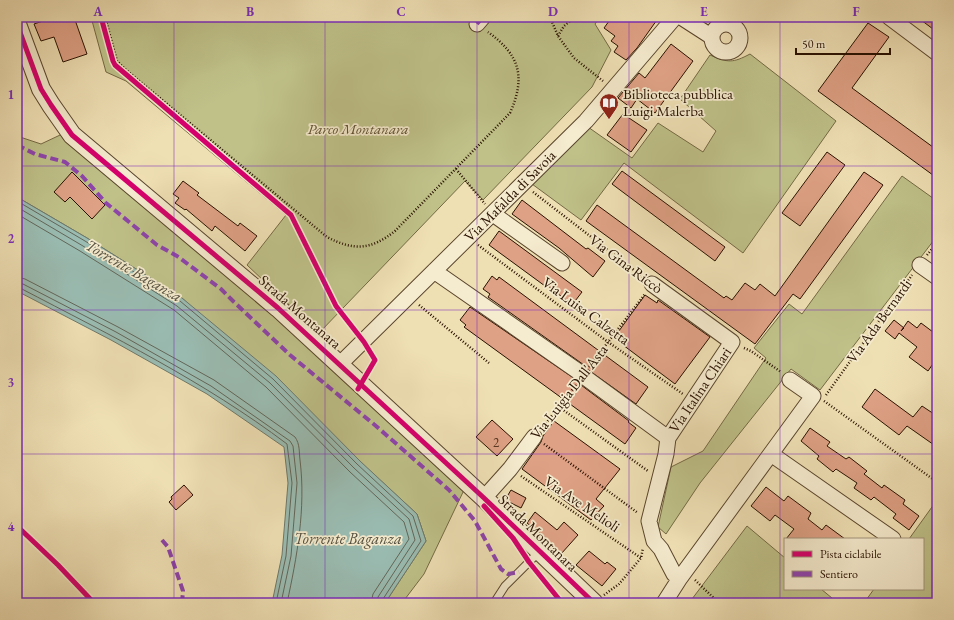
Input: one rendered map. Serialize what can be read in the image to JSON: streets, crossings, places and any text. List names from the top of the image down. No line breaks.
{"streets":{"street":["Via Mafalda di Savoia","Via Gina Riccò","Strada Montanara","Via Italina Chiari","Via Luigia Dall'Asta"],"path":["Via Luisa Calzetta","Via Ada Bernardi","Via Ave Melioli"]},"crossings":[["Via Mafalda di Savoia","Via Gina Riccò"],["Via Mafalda di Savoia","Via Luisa Calzetta"],["Via Mafalda di Savoia","Strada Montanara"],["Via Gina Riccò","Via Italina Chiari"],["Via Gina Riccò","Via Luigia Dall'Asta"],["Via Luisa Calzetta","Via Italina Chiari"],["Via Luisa Calzetta","Via Luigia Dall'Asta"],["Strada Montanara","Via Luigia Dall'Asta"],["Via Italina Chiari","Via Luigia Dall'Asta"],["Via Luigia Dall'Asta","Via Ave Melioli"]],"water":["Torrente Baganza"],"parks":["Parco Montanara"],"places":{"library":["Biblioteca pubblica Luigi Malerba"]},"house_numbers":["2"],"legend":["Pista ciclabile","Sentiero"],"scale_bar":"50 m","grid":{"columns":["A","B","C","D","E","F"],"rows":["1","2","3","4"]}}
